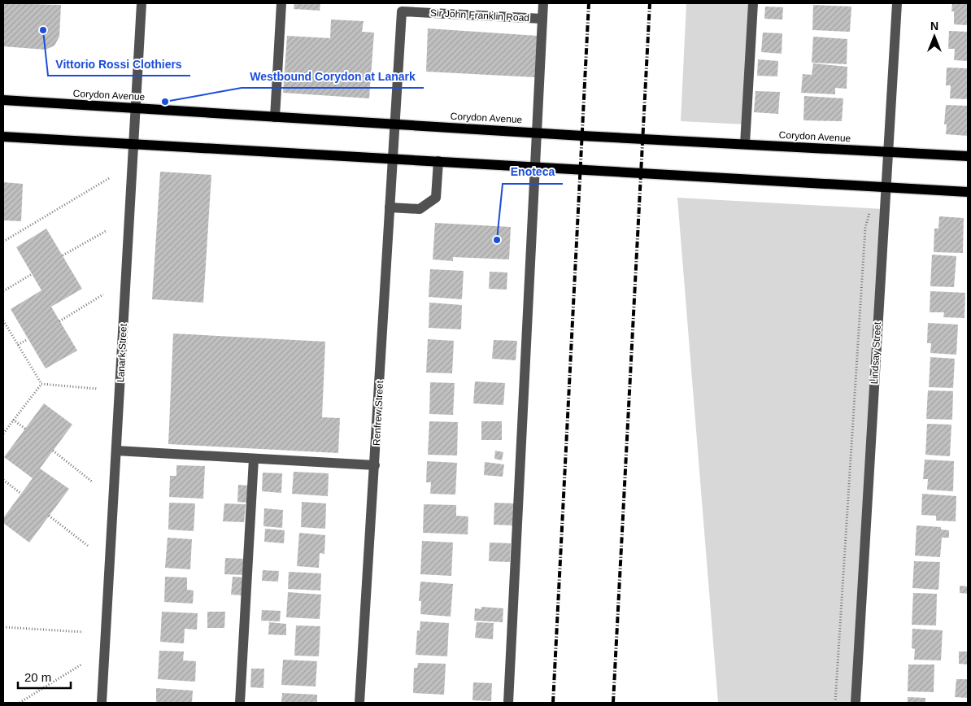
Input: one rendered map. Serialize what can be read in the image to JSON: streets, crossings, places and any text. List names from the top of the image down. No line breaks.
{"streets":{"main road":["Corydon Avenue"],"street":["Sir John Franklin Road","Lanark Street","Lindsay Street","Renfrew Street"]},"crossings":[["Sir John Franklin Road","Renfrew Street"],["Corydon Avenue","Lanark Street"],["Corydon Avenue","Lindsay Street"],["Corydon Avenue","Renfrew Street"]],"places":["Vittorio Rossi Clothiers","Westbound Corydon at Lanark","Enoteca"],"scale_bar":"20 m","north":"top"}
